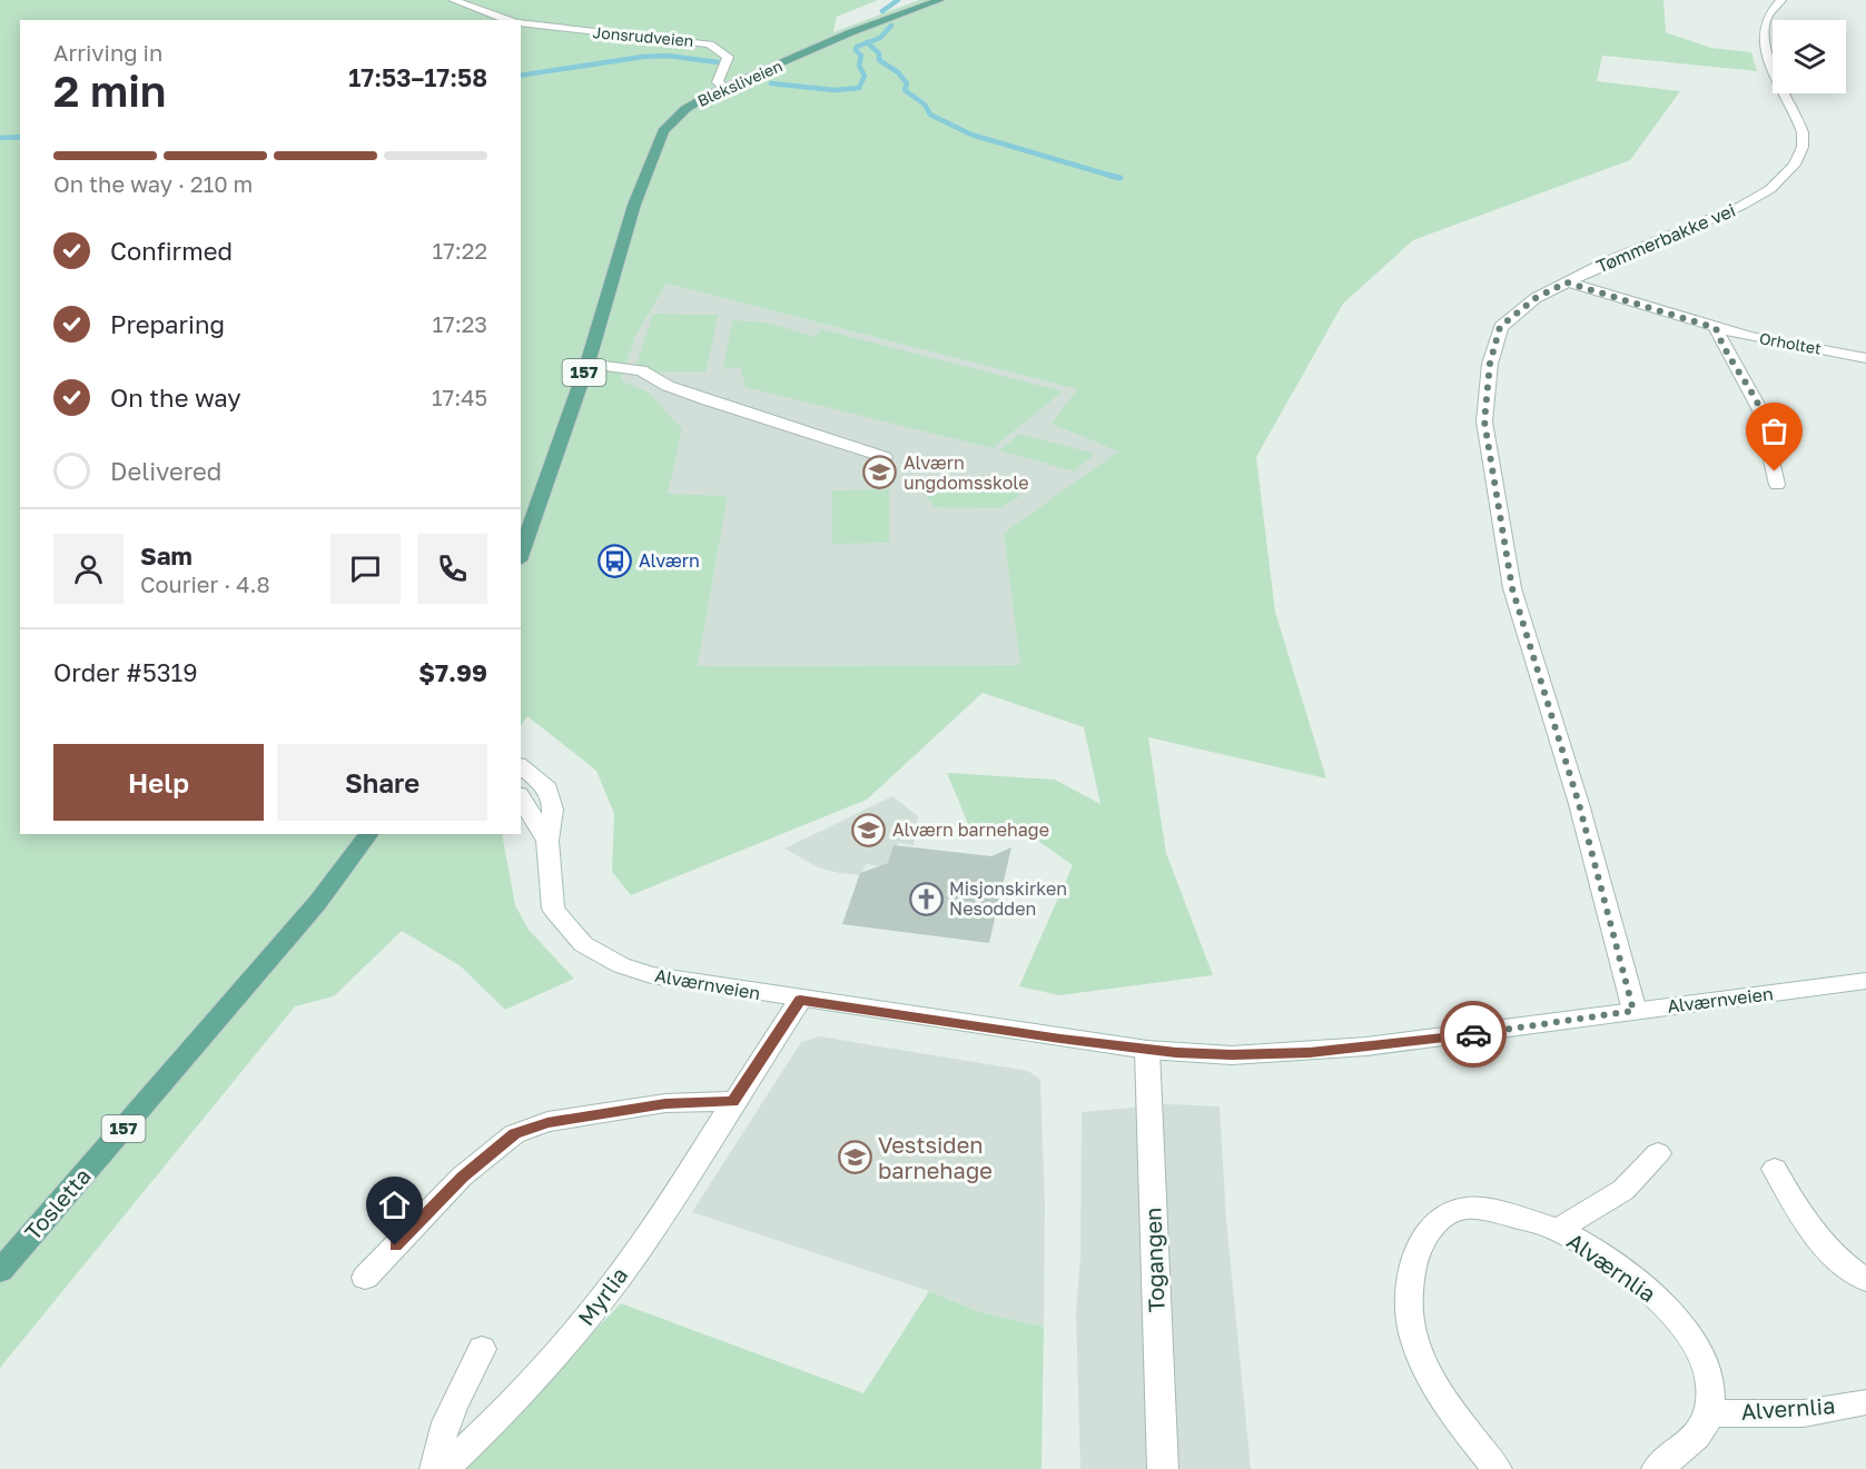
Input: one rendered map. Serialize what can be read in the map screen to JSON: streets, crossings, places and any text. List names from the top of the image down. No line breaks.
{"streets":{"main road":["Bleksliveien","157","Tosletta"],"street":["Jonsrudveien","Tømmerbakke vei","Orholtet","Alværnveien","Togangen","Alværnlia","Myrlia","Alvernlia"]},"crossings":[["Jonsrudveien","Bleksliveien"],["Tømmerbakke vei","Orholtet"],["Tømmerbakke vei","Alværnveien"],["Alværnveien","Togangen"],["Alværnveien","Myrlia"],["Alværnlia","Alvernlia"]],"places":{"school or university":["Alværn ungdomsskole","Alværn barnehage","Vestsiden barnehage"],"bus stop":["Alværn"],"church":["Misjonskirken Nesodden"]},"page":{"heading":["2 min","Arriving in","17:53–17:58"],"panel":["Sam","Courier · 4.8","Order #5319","$7.99"],"bar":"On the way · 210 m","list":[["Confirmed","17:22"],["Preparing","17:23"],["On the way","17:45"],"Delivered"],"buttons":["Help","Share"]}}
